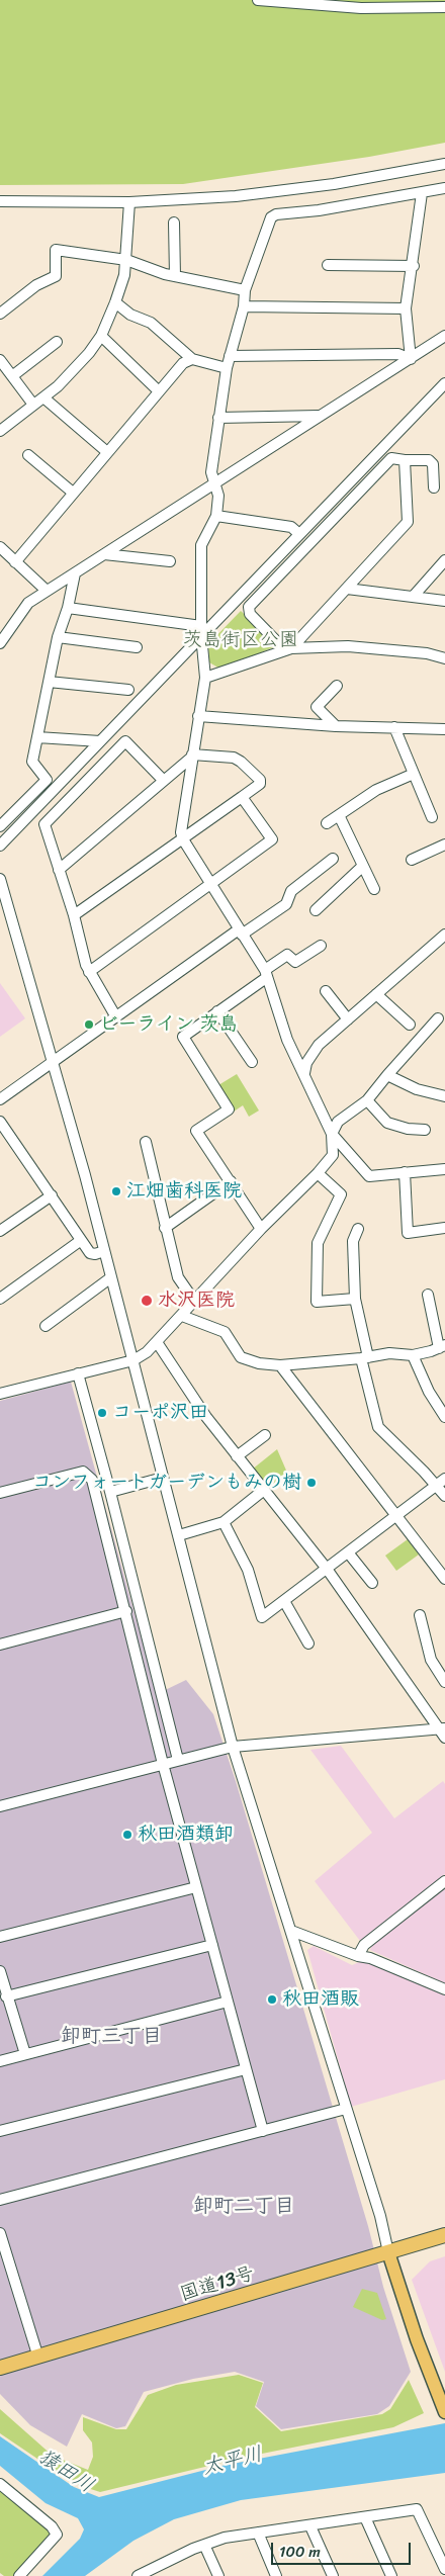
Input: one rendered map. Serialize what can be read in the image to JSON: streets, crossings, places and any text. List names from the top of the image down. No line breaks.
{"streets":{"highway":["国道13号"]},"districts":["卸町三丁目","卸町二丁目"],"water":["太平川","猿田川"],"parks":["茨島街区公園"],"places":["ビーライン 茨島","江畑歯科医院","水沢医院","コーポ沢田","コンフォートガーデンもみの樹","秋田酒類卸","秋田酒販"],"scale_bar":"100 m"}
